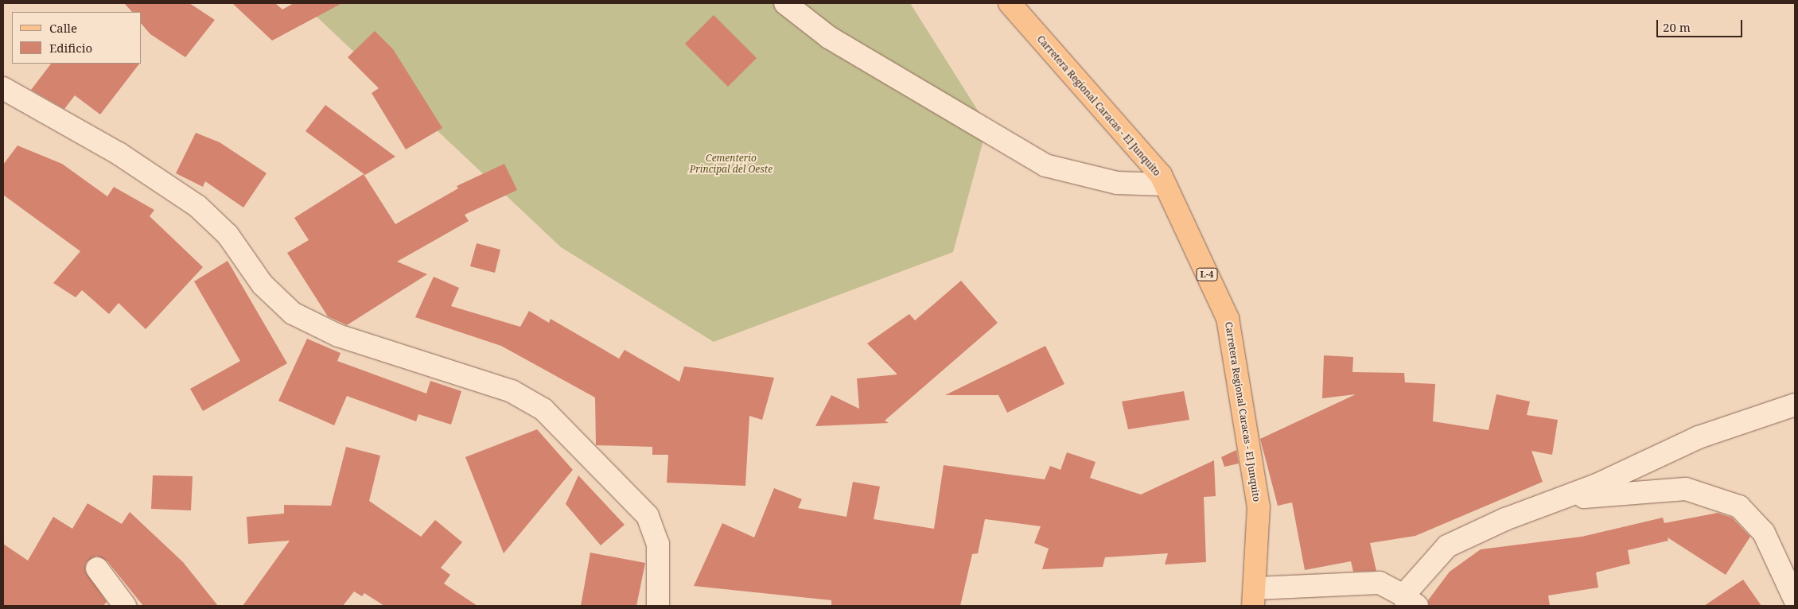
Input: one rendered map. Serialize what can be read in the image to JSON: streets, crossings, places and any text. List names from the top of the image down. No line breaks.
{"streets":{"main road":["Carretera Regional Caracas - El Junquito","L-4"]},"parks":["Cementerio Principal del Oeste"],"legend":["Calle","Edificio"],"scale_bar":"20 m"}
